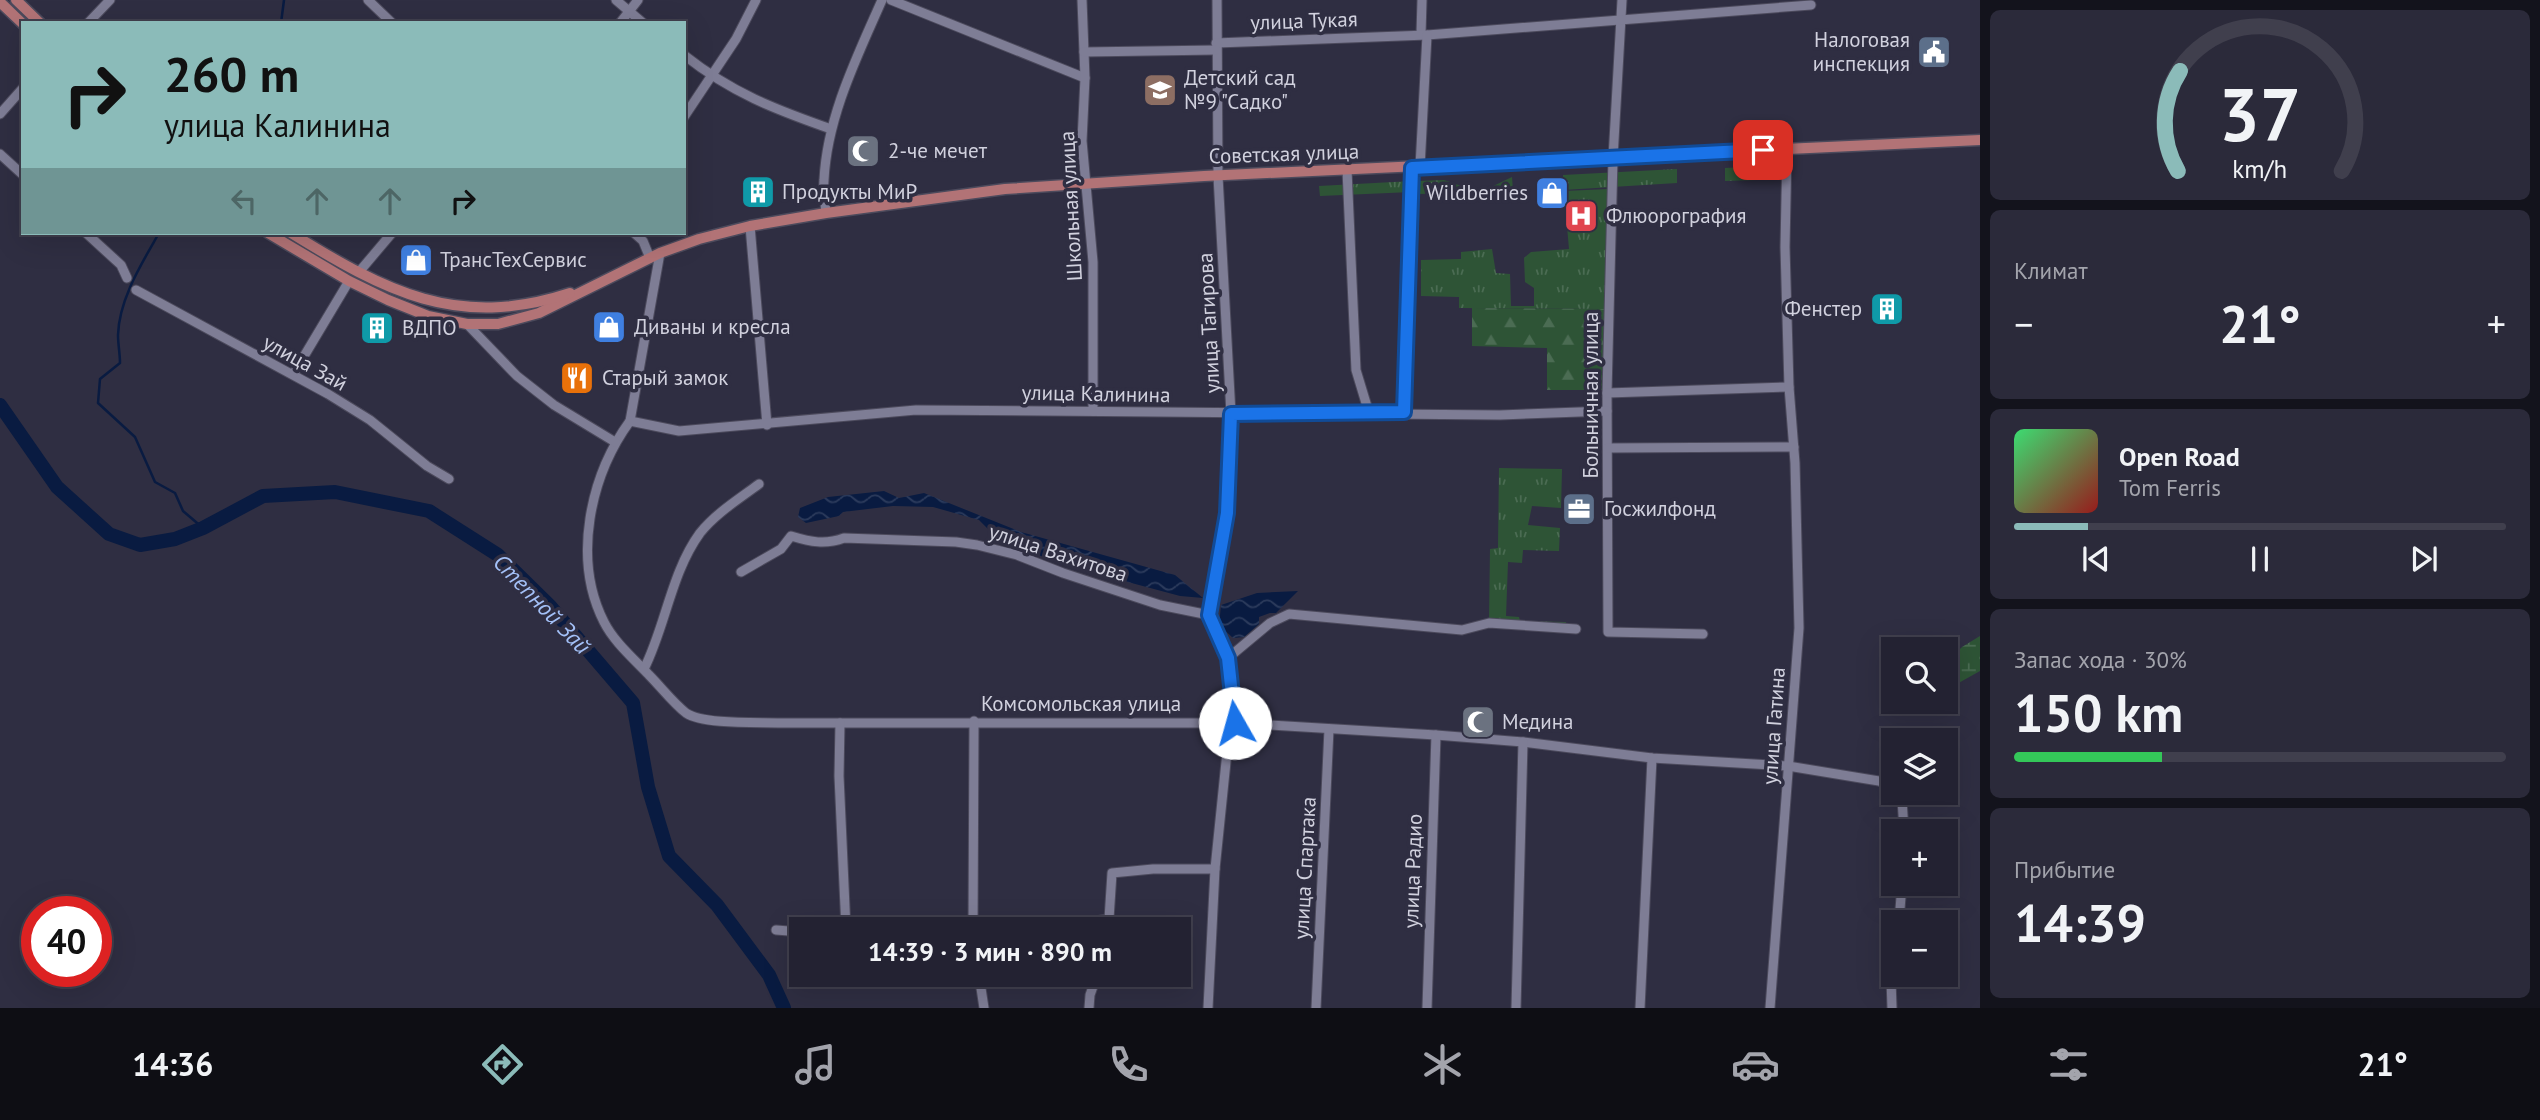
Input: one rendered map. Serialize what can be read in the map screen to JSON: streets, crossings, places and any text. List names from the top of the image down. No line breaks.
{"streets":{"main road":["Советская улица"],"street":["улица Тукая","Школьная улица","улица Тагирова","улица Зай","улица Калинина","Больничная улица","улица Вахитова","Комсомольская улица","улица Гатина","улица Спартака","улица Радио"]},"crossings":[["улица Тукая","Школьная улица"],["улица Тукая","улица Тагирова"],["улица Тукая","Больничная улица"],["Советская улица","Школьная улица"],["Советская улица","улица Тагирова"],["Советская улица","Больничная улица"],["Советская улица","улица Гатина"],["Школьная улица","улица Калинина"],["улица Тагирова","улица Калинина"],["улица Тагирова","улица Вахитова"],["улица Калинина","Больничная улица"],["улица Калинина","Комсомольская улица"],["Комсомольская улица","улица Гатина"],["Комсомольская улица","улица Спартака"],["Комсомольская улица","улица Радио"]],"water":["Степной Зай"],"places":{"public building":["Налоговая инспекция"],"school or university":["Детский сад №9 \"Садко\""],"mosque":["2-че мечет","Медина"],"building":["Продукты МиР","Фенстер","ВДПО"],"shop":["Wildberries","ТрансТехСервис","Диваны и кресла"],"hospital":["Флюорография"],"restaurant":["Старый замок"],"office":["Госжилфонд"]},"page":{"turn":["260 m","улица Калинина"],"tile":["Климат",["Запас хода · 30%","150 km"],["Прибытие","14:39"]],"heat":["−","21°","+"],"song":["Open Road","Tom Ferris"],"map_buttons":["+","−"],"limit":"40","trip":"14:39 · 3 мин · 890 m","tabs":["14:36","21°"],"gauge":["37","km/h"]}}
